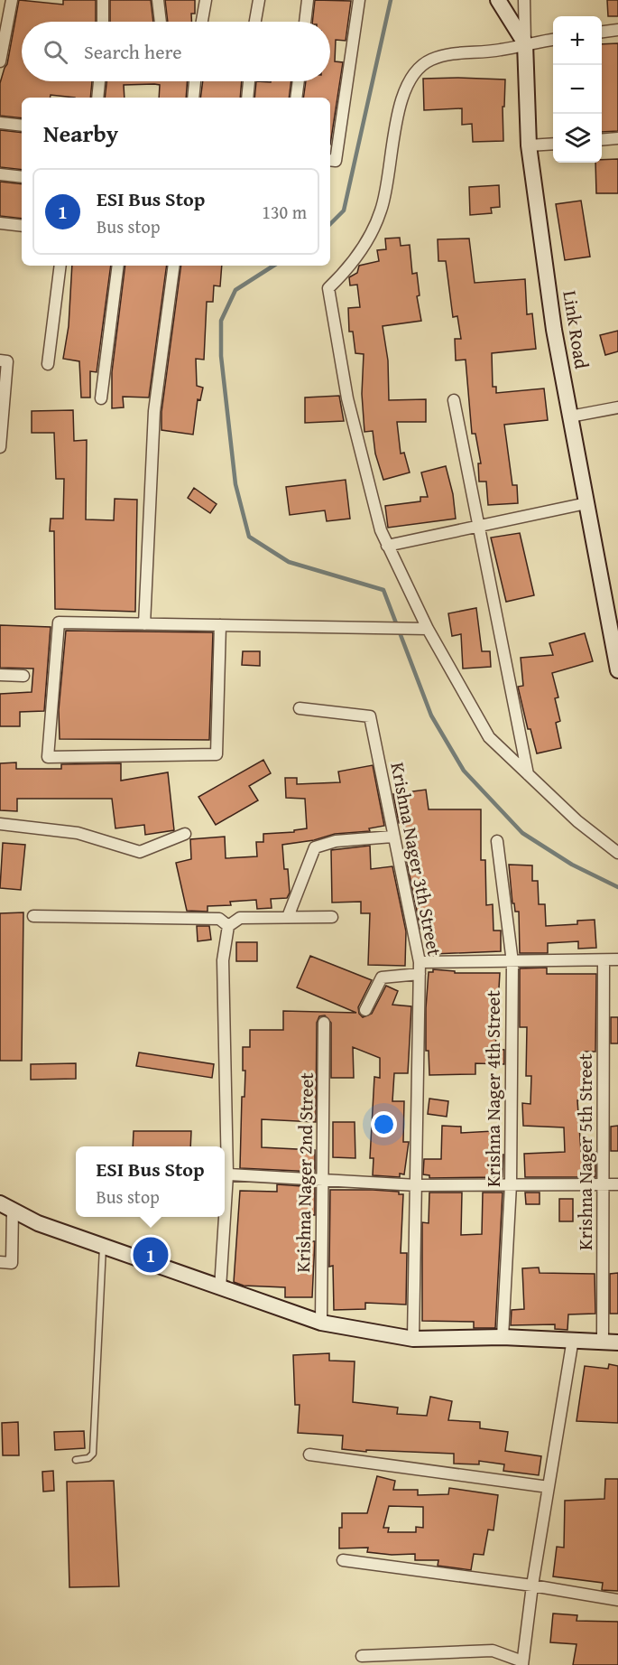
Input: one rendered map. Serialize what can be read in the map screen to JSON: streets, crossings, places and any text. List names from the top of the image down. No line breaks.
{"streets":{"street":["Link Road","Krishna Nager 3th Street","Krishna Nager 4th Street","Krishna Nager 5th Street","Krishna Nager 2nd Street"]},"page":{"map_buttons":["+","−"],"search":"Search here","heading":"Nearby","list":[{"mark":"1","name":"ESI Bus Stop","note":"Bus stop","value":"130 m"}],"popup":["ESI Bus Stop","Bus stop"],"pins":"1"}}
